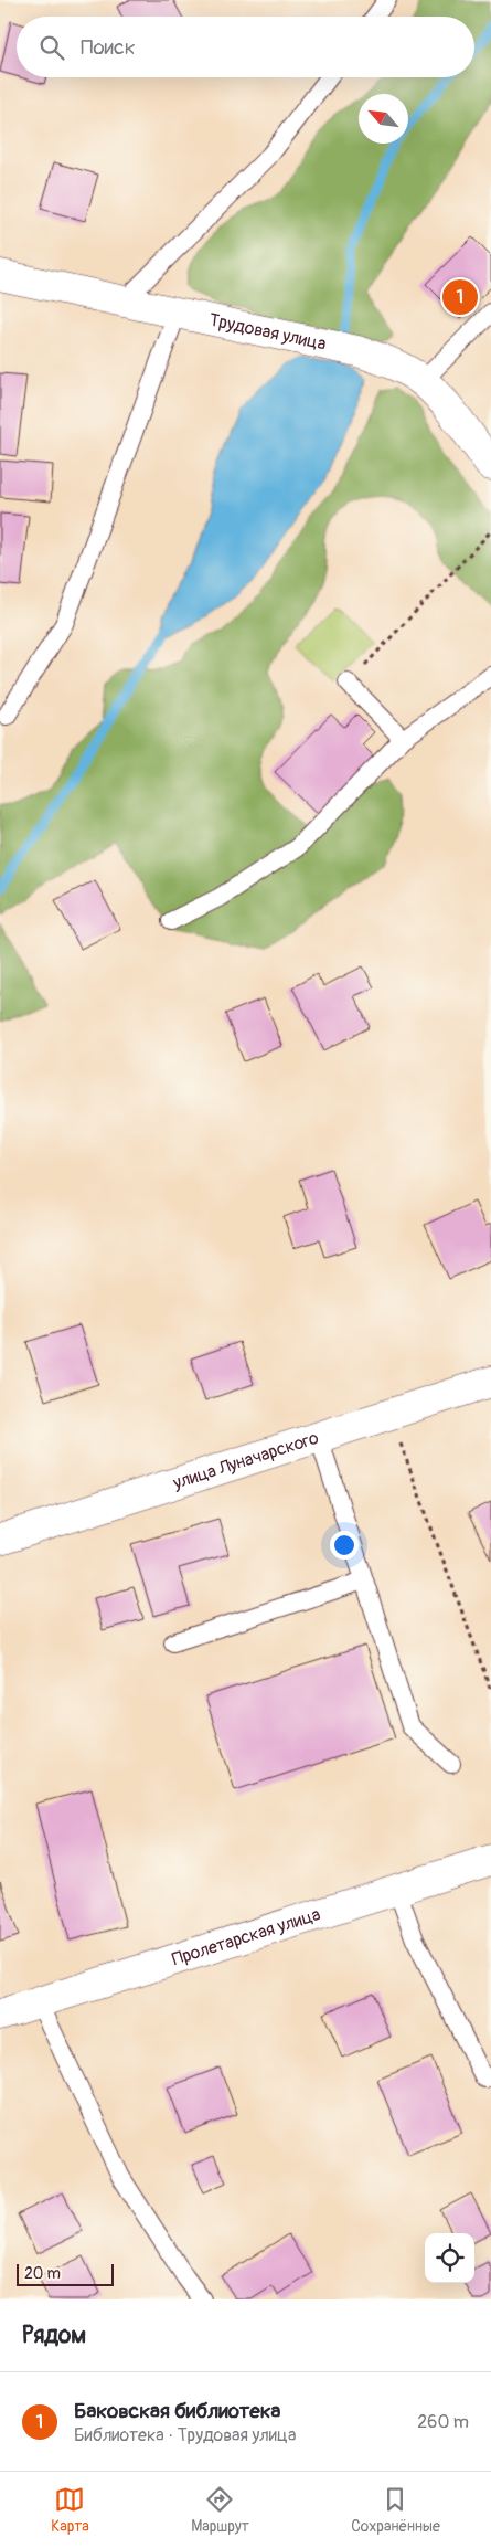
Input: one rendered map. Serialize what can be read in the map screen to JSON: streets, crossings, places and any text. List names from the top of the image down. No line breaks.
{"streets":{"street":["Трудовая улица","улица Луначарского","Пролетарская улица"]},"scale_bar":"20 m","north":"top left","page":{"search":"Поиск","pins":"1","scale":"20 m","heading":"Рядом","list":[{"mark":"1","name":"Баковская библиотека","note":"Библиотека · Трудовая улица","value":"260 m"}],"nav":["Карта","Маршрут","Сохранённые"]}}
